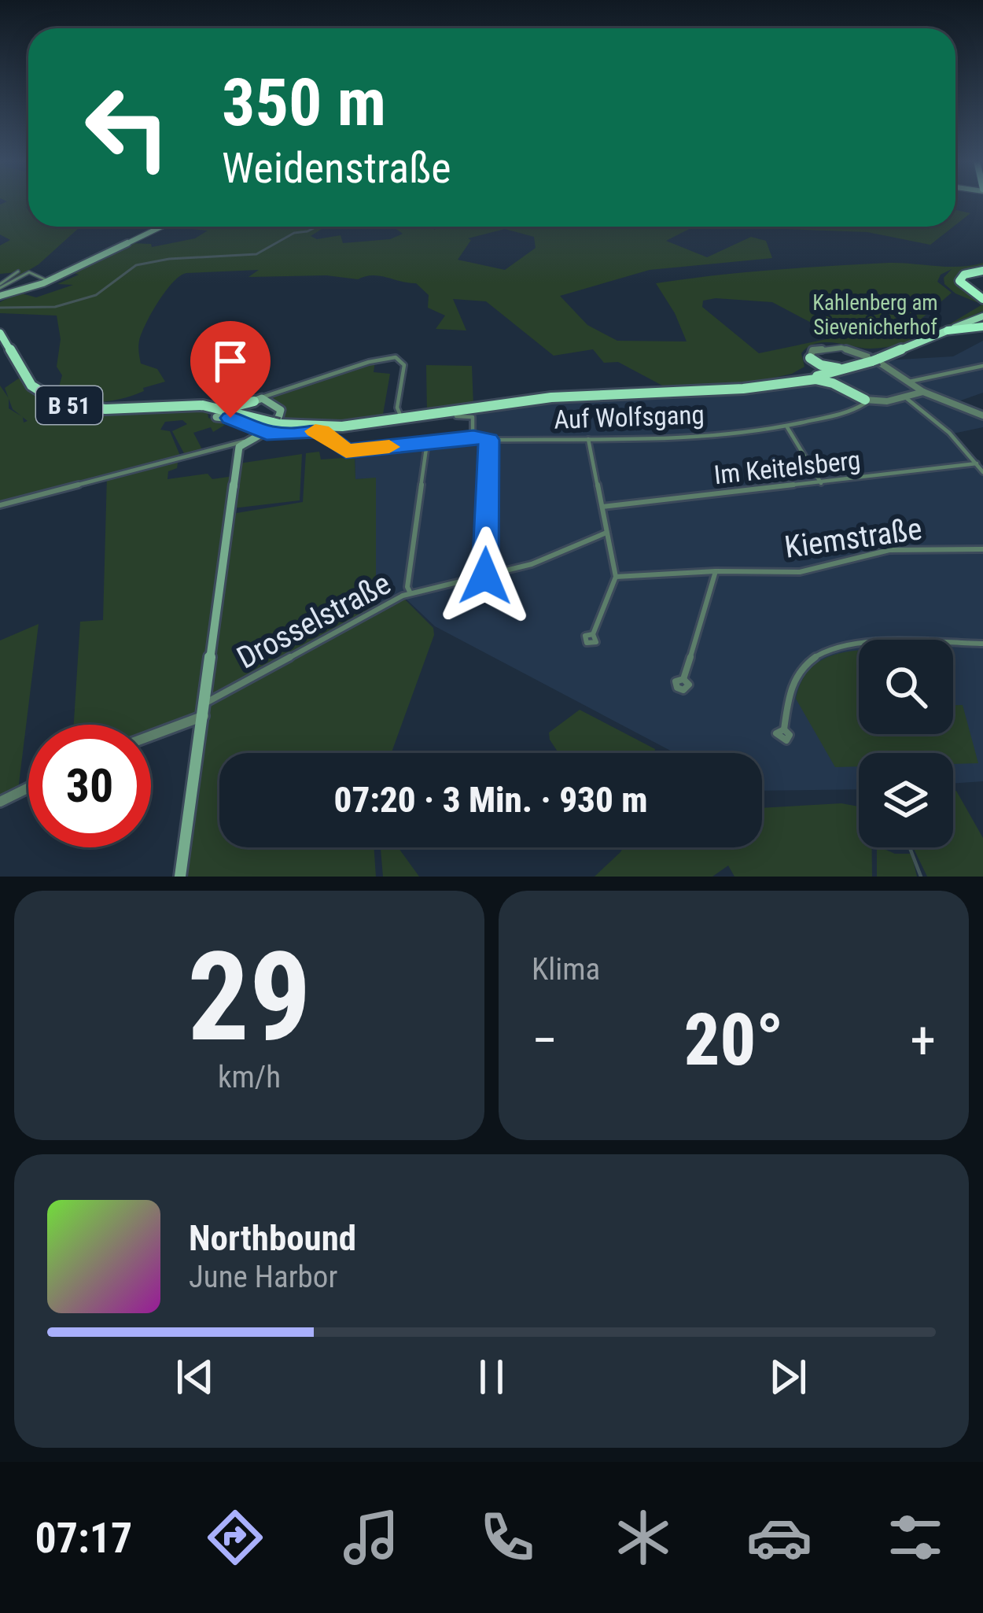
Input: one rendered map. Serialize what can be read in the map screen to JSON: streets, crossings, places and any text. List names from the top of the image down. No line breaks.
{"streets":{"highway":["B 51"],"street":["Auf Wolfsgang","Im Keitelsberg","Kiemstraße","Drosselstraße"]},"parks":["Kahlenberg am Sievenicherhof"],"page":{"turn":["350 m","Weidenstraße"],"limit":"30","trip":"07:20 · 3 Min. · 930 m","tile":[["29","km/h"],"Klima"],"heat":["−","20°","+"],"song":["Northbound","June Harbor"],"tabs":"07:17"}}
